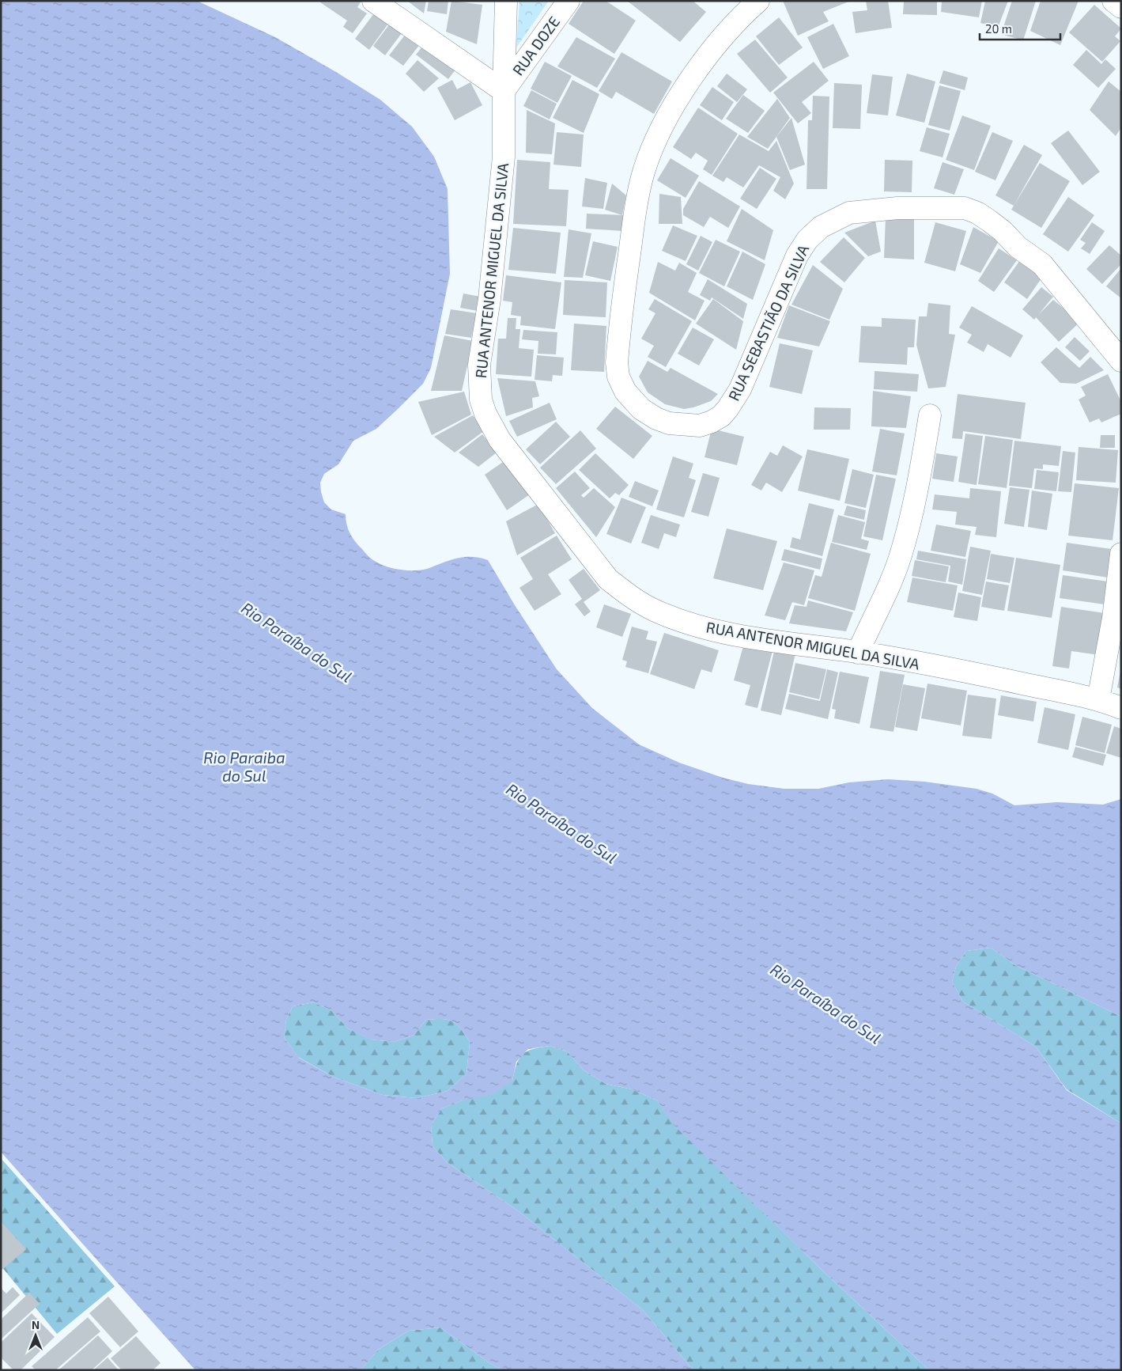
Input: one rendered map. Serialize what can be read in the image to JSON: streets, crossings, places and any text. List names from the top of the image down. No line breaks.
{"streets":{"street":["RUA DOZE","RUA ANTENOR MIGUEL DA SILVA","RUA SEBASTIÃO DA SILVA"]},"crossings":[["RUA DOZE","RUA ANTENOR MIGUEL DA SILVA"]],"water":["Rio Paraíba do Sul","Rio Paraiba do Sul"],"scale_bar":"20 m","north":"top"}
